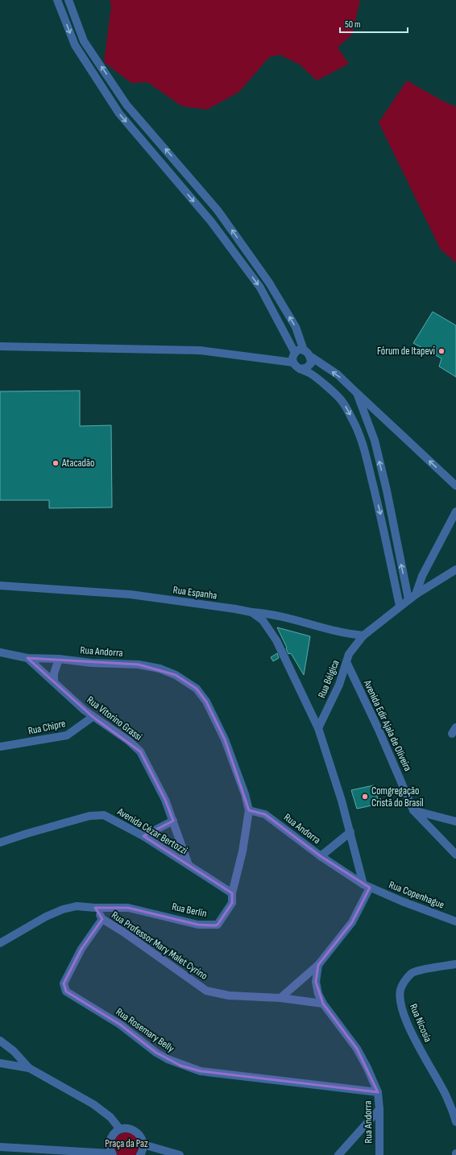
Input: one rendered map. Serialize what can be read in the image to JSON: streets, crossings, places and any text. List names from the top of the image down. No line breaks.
{"streets":{"street":["Rua Espanha","Rua Andorra","Rua Bélgica","Rua Vitorino Grassi","Avenida Edir Ajala de Oliveira","Rua Chipre","Avenida Cézar Bertozzi","Rua Copenhague","Rua Berlin","Rua Professor Mary Malet Cyrino","Rua Nicosia","Rua Rosemary Belly"]},"crossings":[["Rua Espanha","Rua Bélgica"],["Rua Andorra","Rua Vitorino Grassi"],["Rua Andorra","Rua Copenhague"],["Rua Andorra","Rua Berlin"],["Rua Andorra","Rua Professor Mary Malet Cyrino"],["Rua Andorra","Rua Rosemary Belly"],["Rua Bélgica","Avenida Edir Ajala de Oliveira"],["Rua Vitorino Grassi","Rua Chipre"],["Rua Vitorino Grassi","Avenida Cézar Bertozzi"],["Avenida Cézar Bertozzi","Rua Berlin"],["Rua Professor Mary Malet Cyrino","Rua Rosemary Belly"]],"parks":["Praça da Paz"],"places":["Fórum de Itapevi","Atacadão","Comgregação Cristã do Brasil"],"scale_bar":"50 m"}
